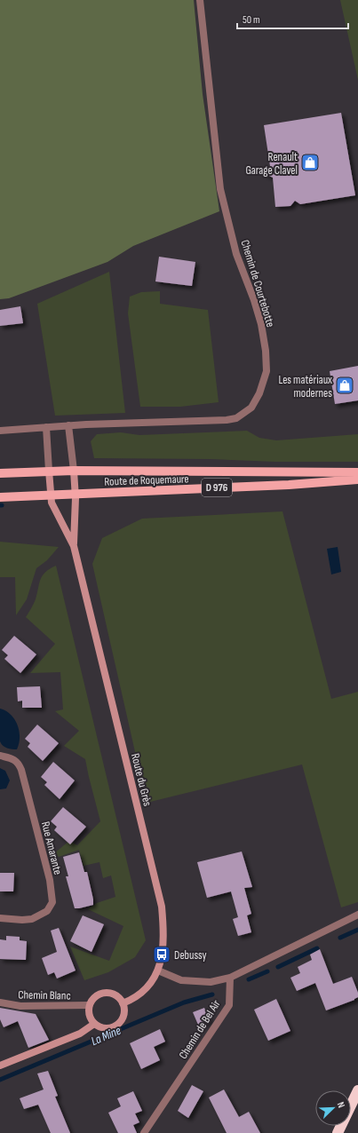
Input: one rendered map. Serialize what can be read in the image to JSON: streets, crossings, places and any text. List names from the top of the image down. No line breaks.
{"streets":{"main road":["Route de Roquemaure","D 976"],"street":["Chemin de Courtebotte","Route du Grès","Rue Amarante","Chemin Blanc","Chemin de Bel Air"]},"crossings":[["Route du Grès","Chemin Blanc"],["Route du Grès","Chemin de Bel Air"]],"water":["La Mine"],"places":{"shop":["Renault Garage Clavel","Les matériaux modernes"],"bus stop":["Debussy"]},"scale_bar":"50 m","north":"top right"}
